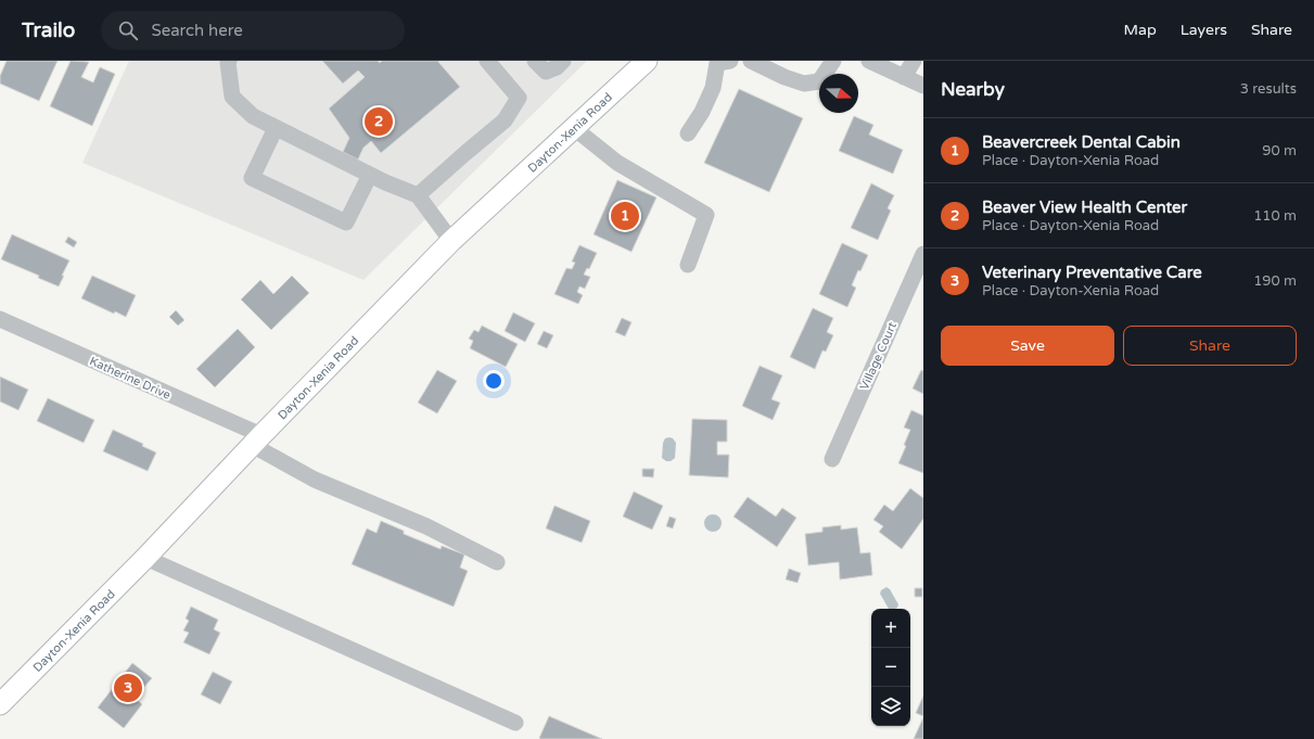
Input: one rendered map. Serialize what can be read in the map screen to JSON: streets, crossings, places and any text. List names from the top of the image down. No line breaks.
{"streets":{"main road":["Dayton-Xenia Road"],"street":["Village Court","Katherine Drive"]},"crossings":[["Dayton-Xenia Road","Katherine Drive"]],"north":"right","page":{"header":"Trailo","search":"Search here","nav":["Map","Layers","Share"],"heading":["Nearby","3 results"],"pins":["2","1","3"],"list":[{"mark":"1","name":"Beavercreek Dental Cabin","note":"Place · Dayton-Xenia Road","value":"90 m"},{"mark":"2","name":"Beaver View Health Center","note":"Place · Dayton-Xenia Road","value":"110 m"},{"mark":"3","name":"Veterinary Preventative Care","note":"Place · Dayton-Xenia Road","value":"190 m"}],"buttons":["Save","Share"],"map_buttons":["+","−"]}}
